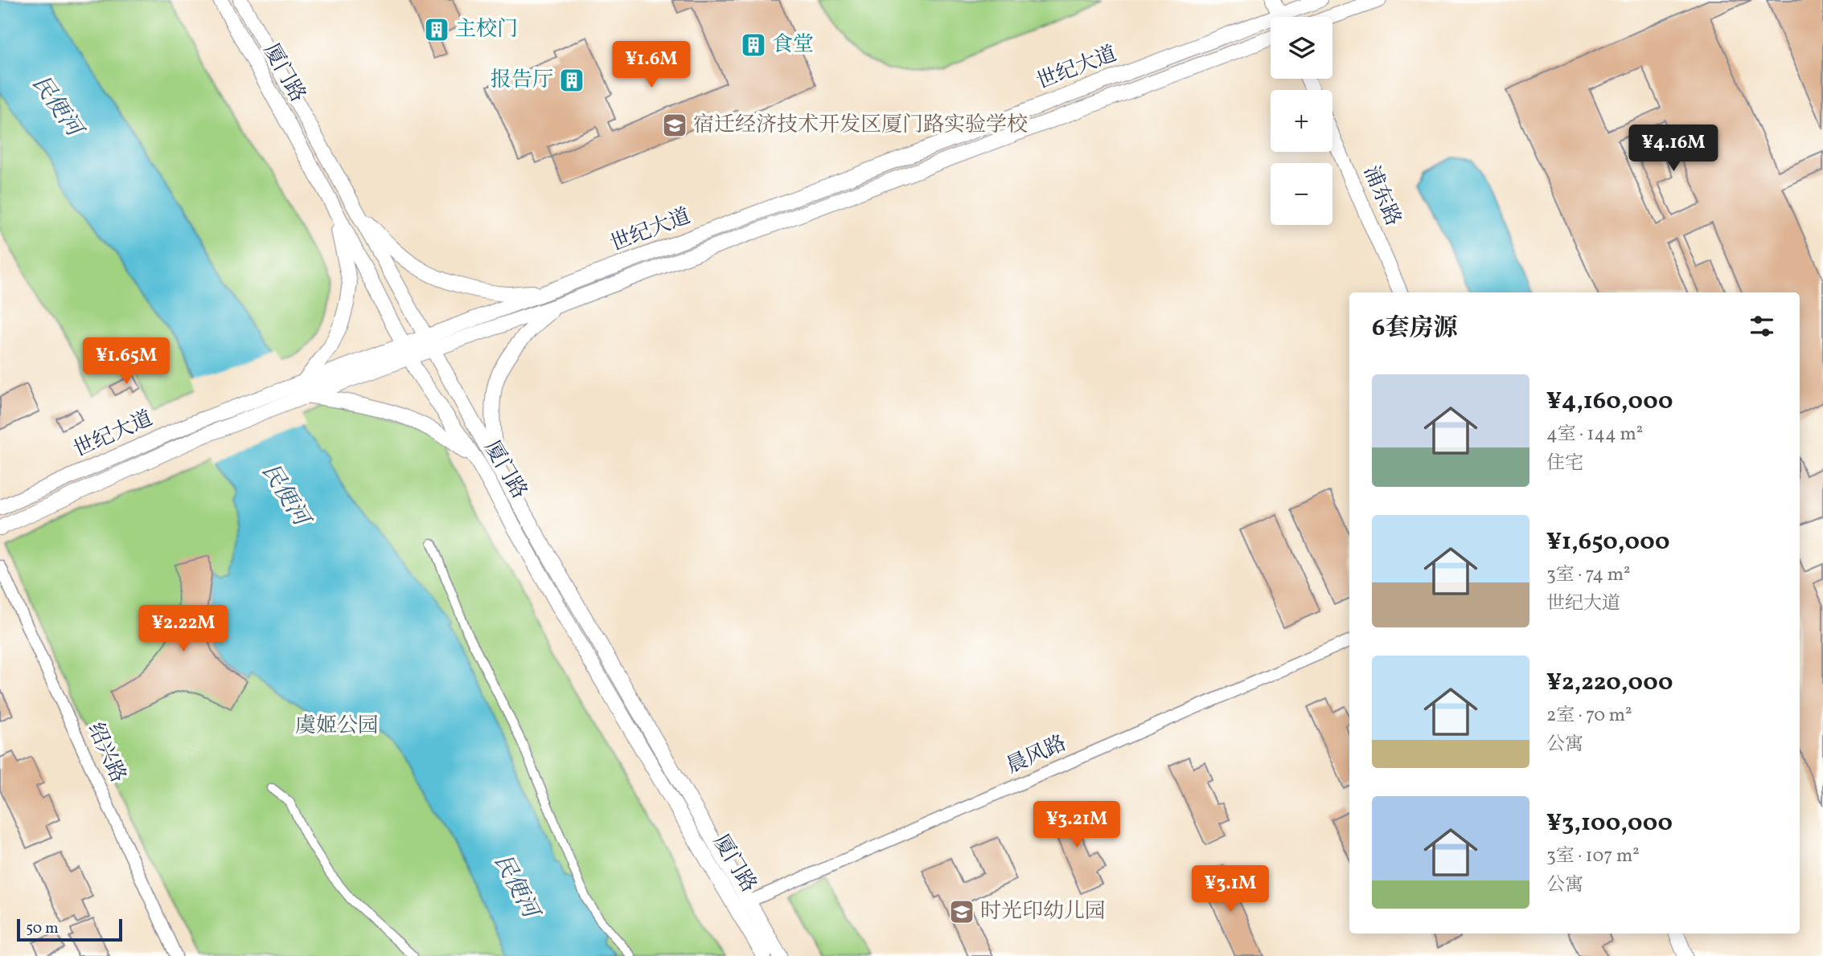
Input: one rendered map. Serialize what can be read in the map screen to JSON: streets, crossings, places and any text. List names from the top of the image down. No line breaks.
{"streets":{"street":["世纪大道","厦门路","浦东路","绍兴路","晨风路"]},"crossings":[["世纪大道","厦门路"],["厦门路","晨风路"]],"water":["民便河"],"parks":["虞姬公园"],"places":{"building":["主校门","食堂","报告厅"],"school or university":["宿迁经济技术开发区厦门路实验学校","时光印幼儿园"]},"scale_bar":"50 m","page":{"map_buttons":["+","−"],"price":["¥1.6M","¥4.16M","¥1.65M","¥2.22M","¥3.21M","¥3.1M"],"heading":"6套房源","list":[{"name":"¥4,160,000","note":"4室 · 144 m² · 住宅"},{"name":"¥1,650,000","note":"3室 · 74 m² · 世纪大道"},{"name":"¥2,220,000","note":"2室 · 70 m² · 公寓"},{"name":"¥3,100,000","note":"3室 · 107 m² · 公寓"}],"scale":"50 m"}}
